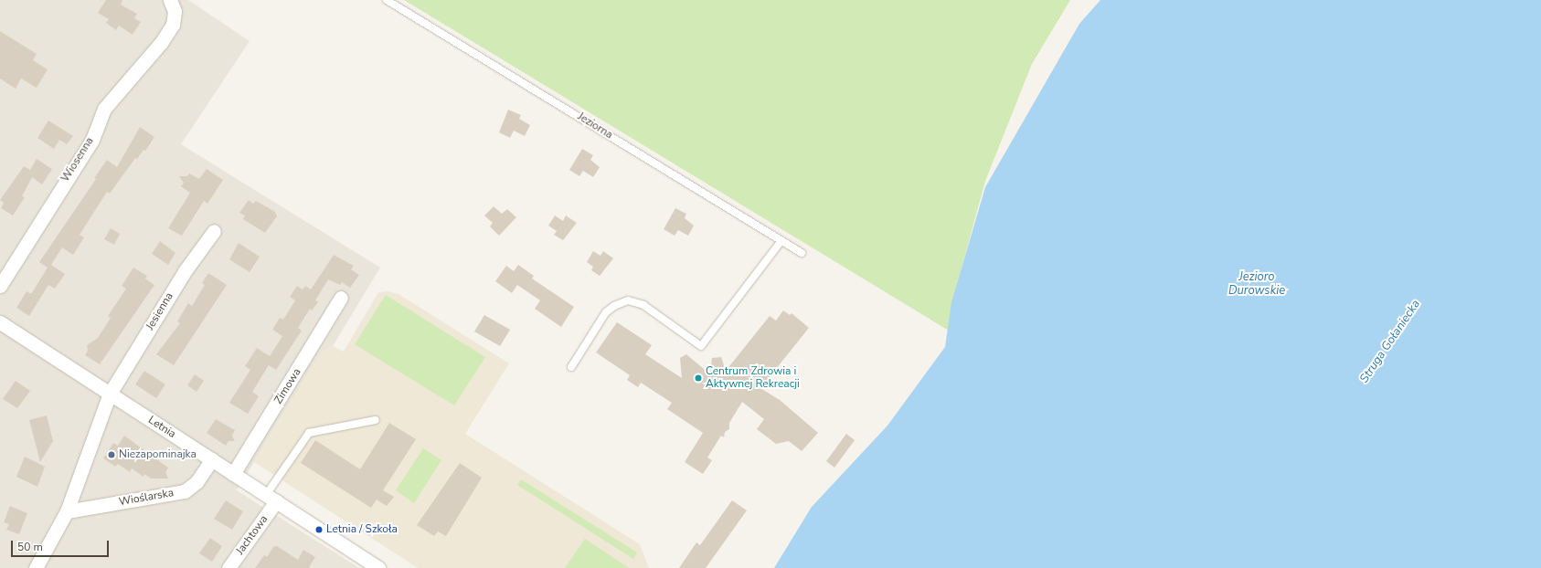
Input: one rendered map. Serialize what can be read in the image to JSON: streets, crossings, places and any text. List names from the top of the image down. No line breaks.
{"streets":{"street":["Wiosenna","Jesienna","Zimowa","Letnia","Wioślarska","Jachtowa"],"lane":["Jeziorna"]},"crossings":[["Jesienna","Letnia"],["Zimowa","Letnia"],["Letnia","Wioślarska"],["Letnia","Jachtowa"]],"water":["Jezioro Durowskie","Struga Gołaniecka"],"places":["Centrum Zdrowia i Aktywnej Rekreacji","Niezapominajka","Letnia / Szkoła"],"scale_bar":"50 m"}
